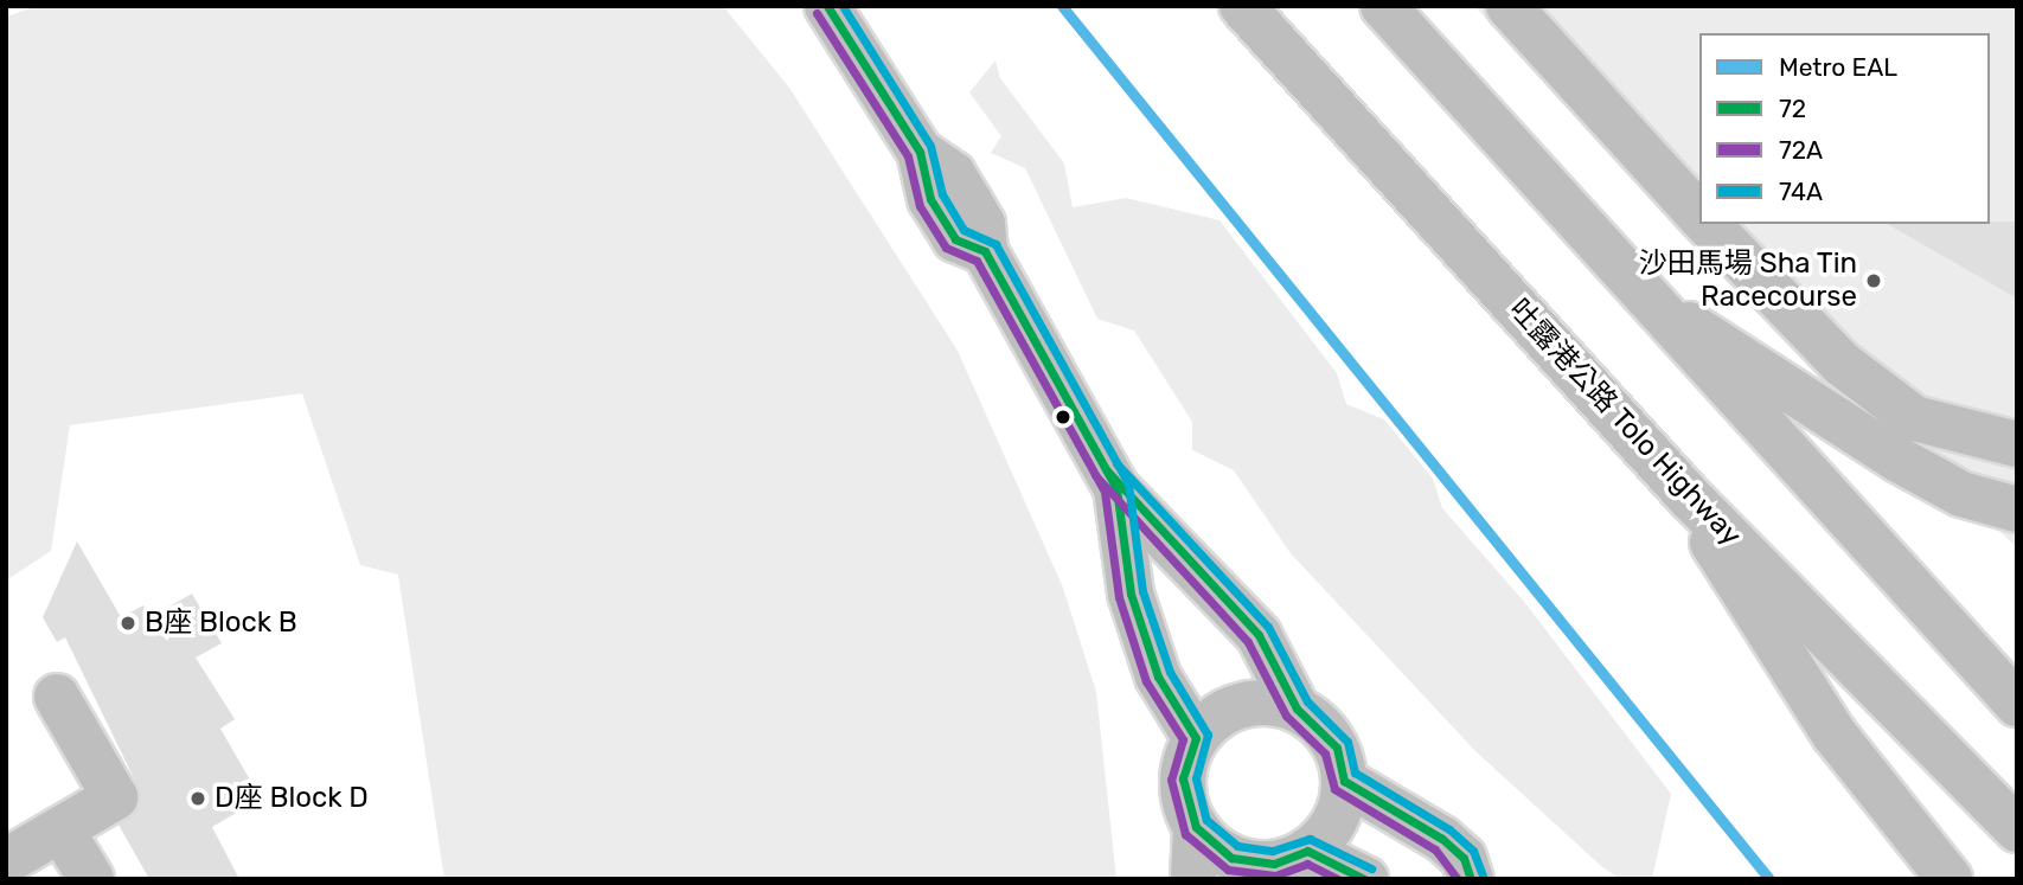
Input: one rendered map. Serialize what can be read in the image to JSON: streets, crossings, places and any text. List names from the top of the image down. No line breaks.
{"streets":{"main road":["吐露港公路 Tolo Highway"]},"places":["沙田馬場 Sha Tin Racecourse","B座 Block B","D座 Block D"],"lines":["metro line EAL","transit line 72","transit line 74A","transit line 72A"],"legend":["Metro EAL","72","72A","74A"]}
